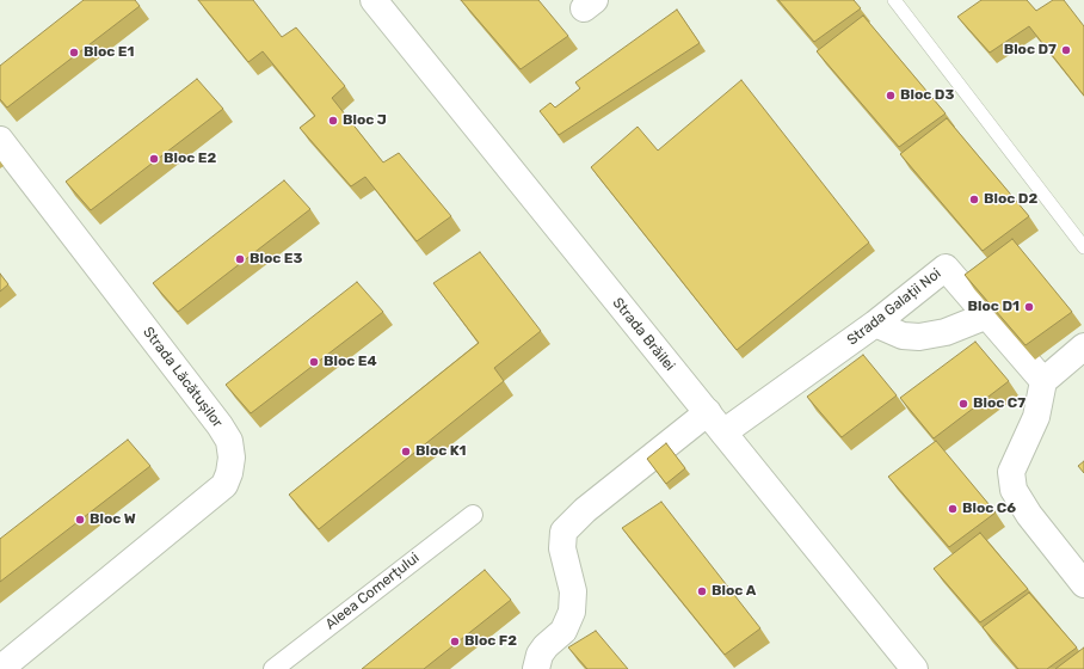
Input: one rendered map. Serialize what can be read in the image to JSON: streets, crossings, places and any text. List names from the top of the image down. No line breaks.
{"streets":{"street":["Strada Galații Noi","Strada Brăilei","Strada Lăcătușilor","Aleea Comerțului"]},"crossings":[["Strada Galații Noi","Strada Brăilei"]],"places":["Bloc D7","Bloc E1","Bloc D3","Bloc J","Bloc E2","Bloc D2","Bloc E3","Bloc D1","Bloc E4","Bloc C7","Bloc K1","Bloc C6","Bloc W","Bloc A","Bloc F2"]}
